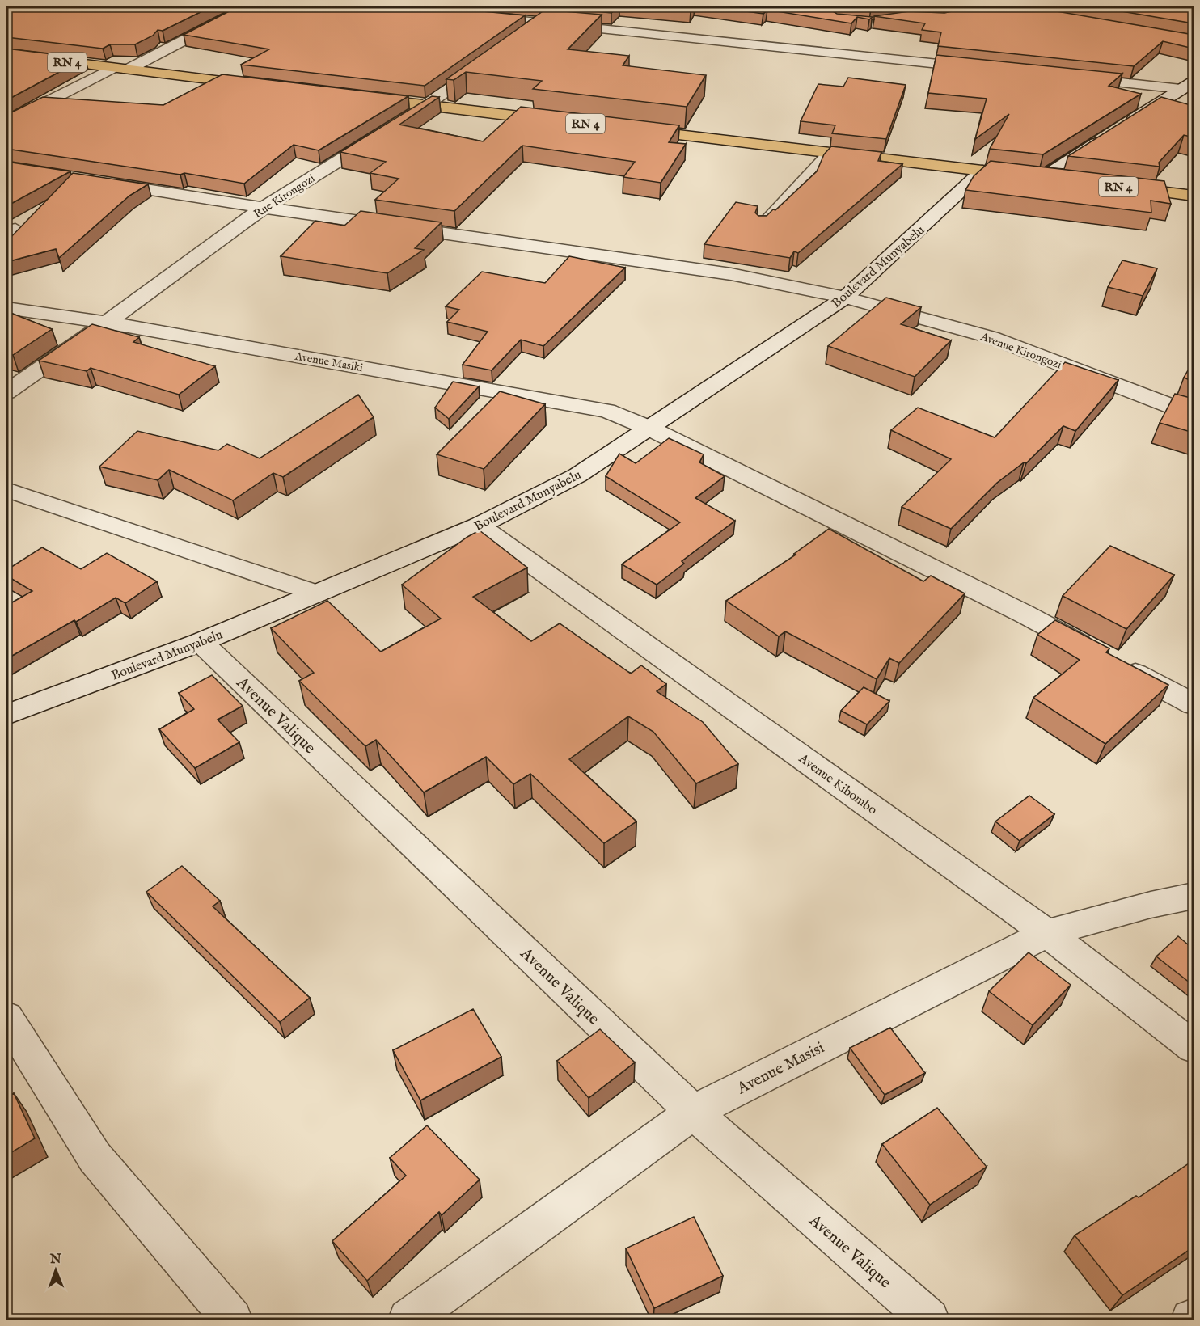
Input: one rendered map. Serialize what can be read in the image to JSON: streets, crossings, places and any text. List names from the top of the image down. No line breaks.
{"streets":{"highway":["RN 4"],"street":["Rue Kirongozi","Boulevard Munyabelu","Avenue Kirongozi","Avenue Masiki","Avenue Valique","Avenue Kibombo","Avenue Masisi"]},"crossings":[["RN 4","Rue Kirongozi"],["Rue Kirongozi","Avenue Kirongozi"],["Rue Kirongozi","Avenue Masiki"],["Boulevard Munyabelu","Avenue Kirongozi"],["Boulevard Munyabelu","Avenue Masiki"],["Boulevard Munyabelu","Avenue Valique"],["Boulevard Munyabelu","Avenue Kibombo"],["Avenue Valique","Avenue Masisi"],["Avenue Kibombo","Avenue Masisi"]],"north":"top"}
